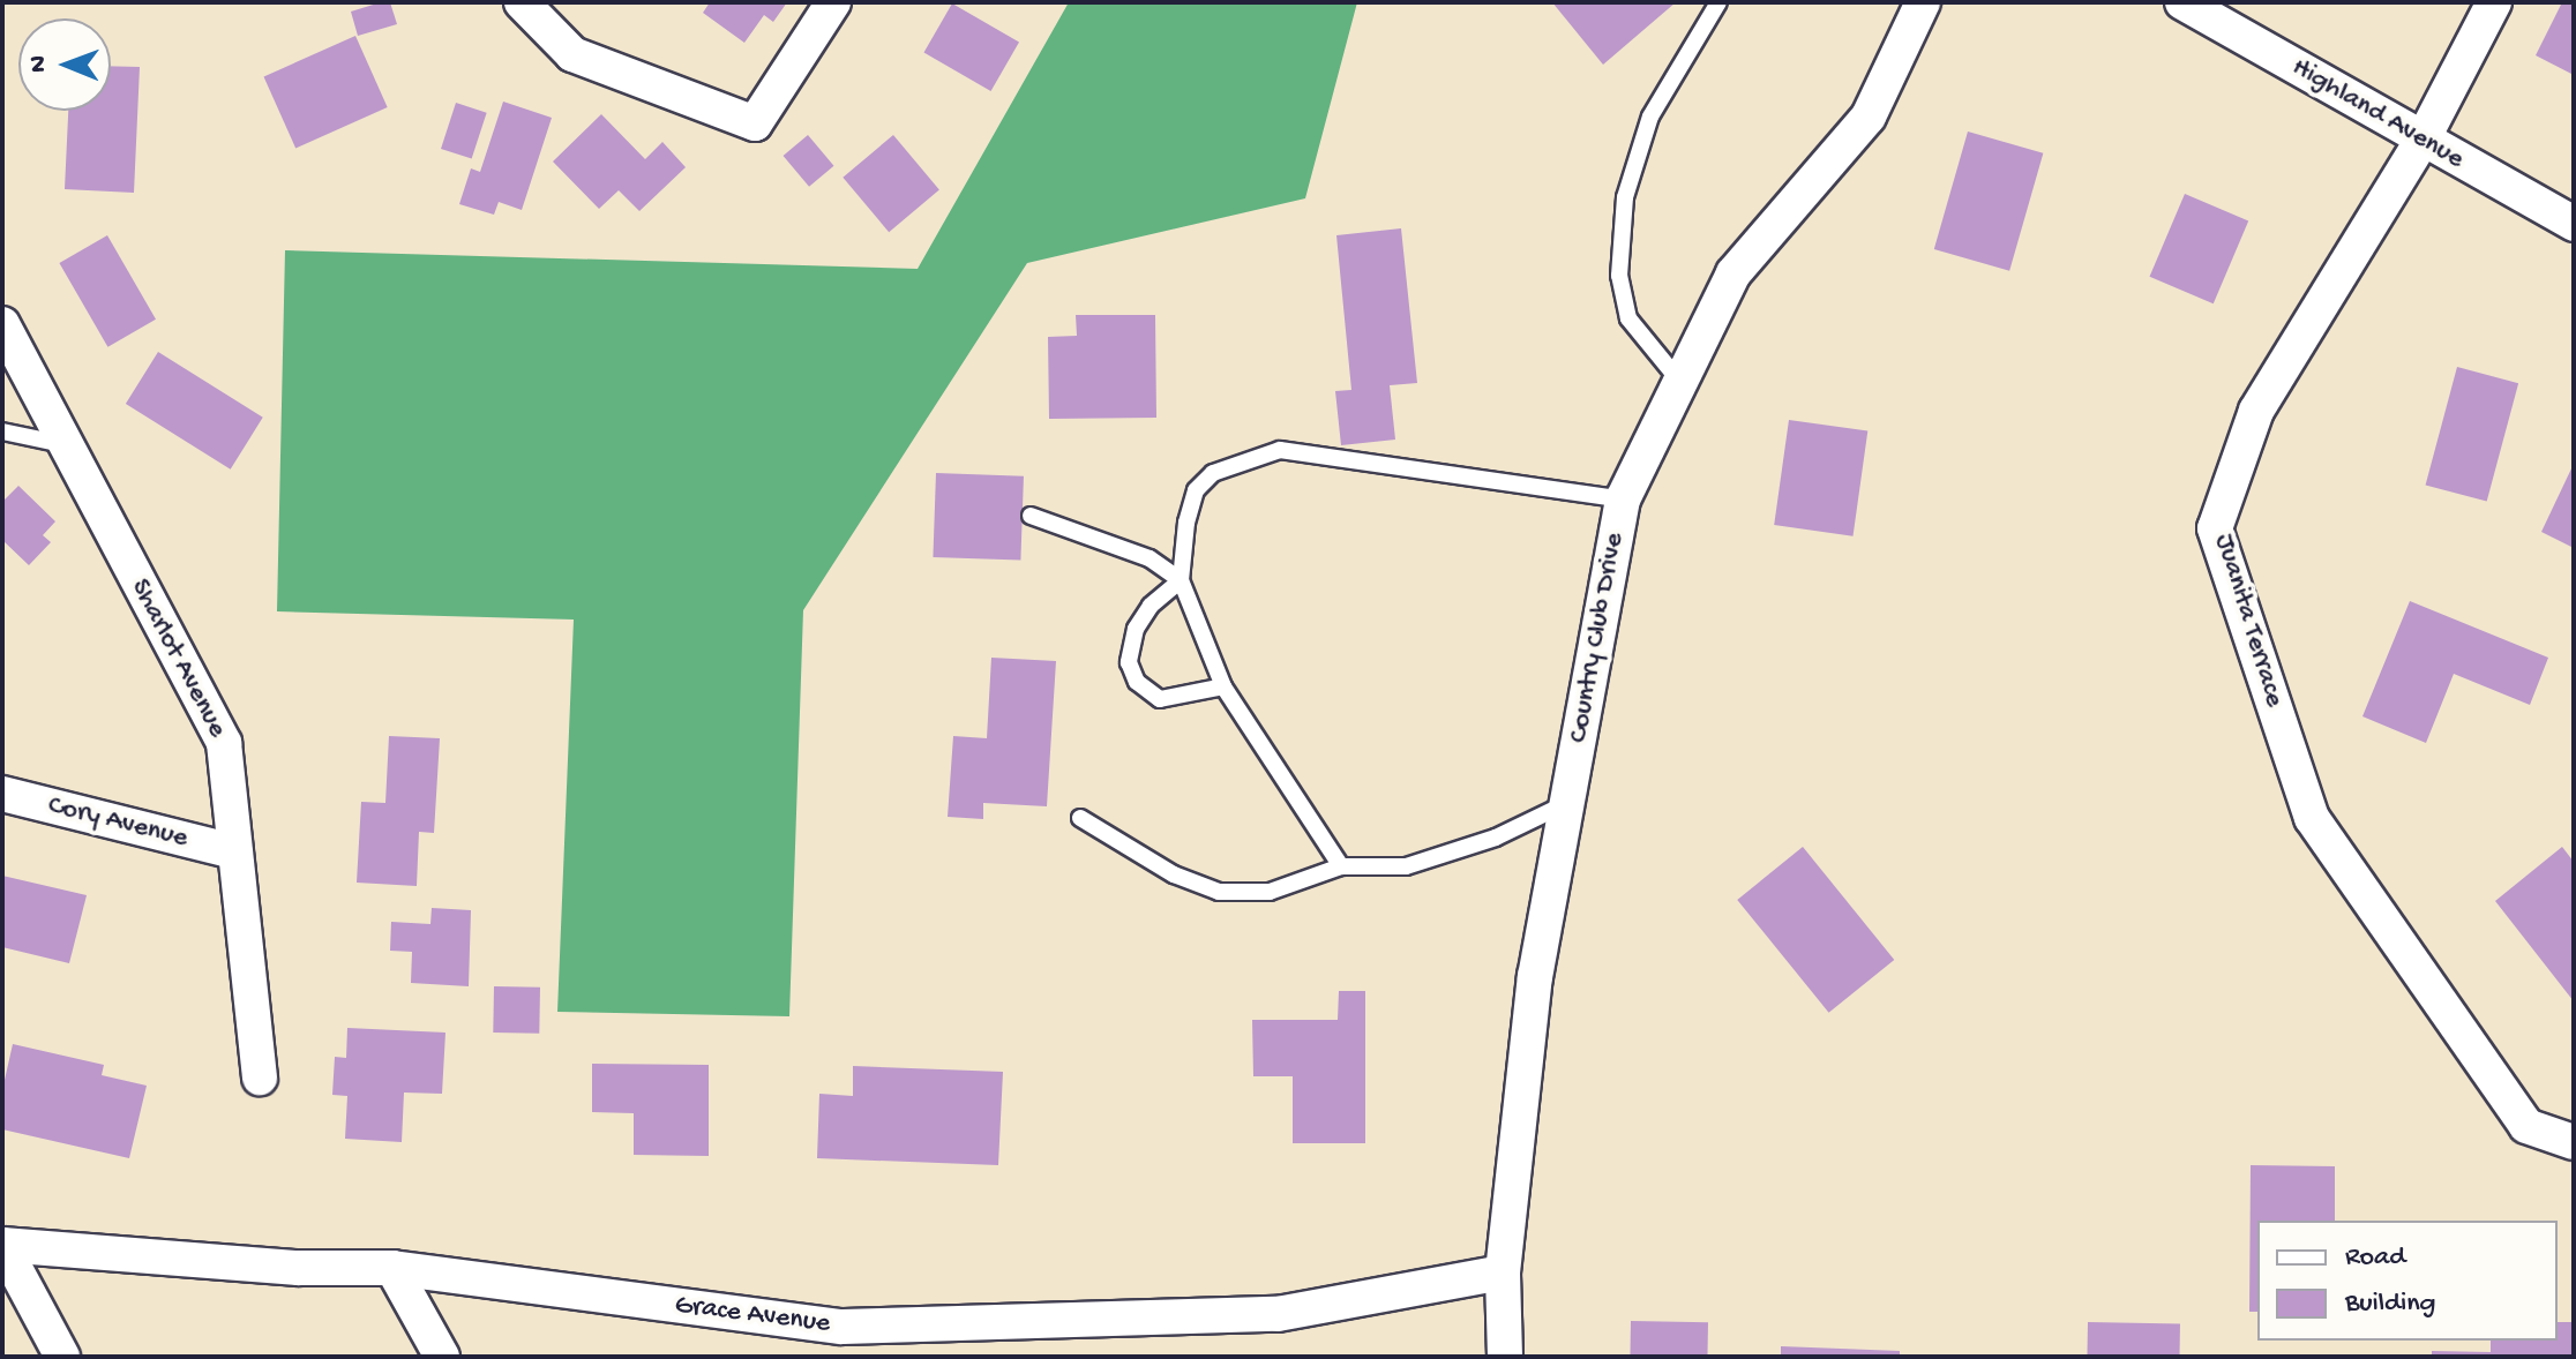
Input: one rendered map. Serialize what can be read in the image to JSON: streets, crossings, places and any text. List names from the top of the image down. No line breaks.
{"streets":{"street":["Highland Avenue","Juanita Terrace","Country Club Drive","Sharlot Avenue","Cory Avenue","Grace Avenue"]},"crossings":[["Highland Avenue","Juanita Terrace"],["Country Club Drive","Grace Avenue"],["Sharlot Avenue","Cory Avenue"]],"legend":["Road","Building"],"north":"left"}
